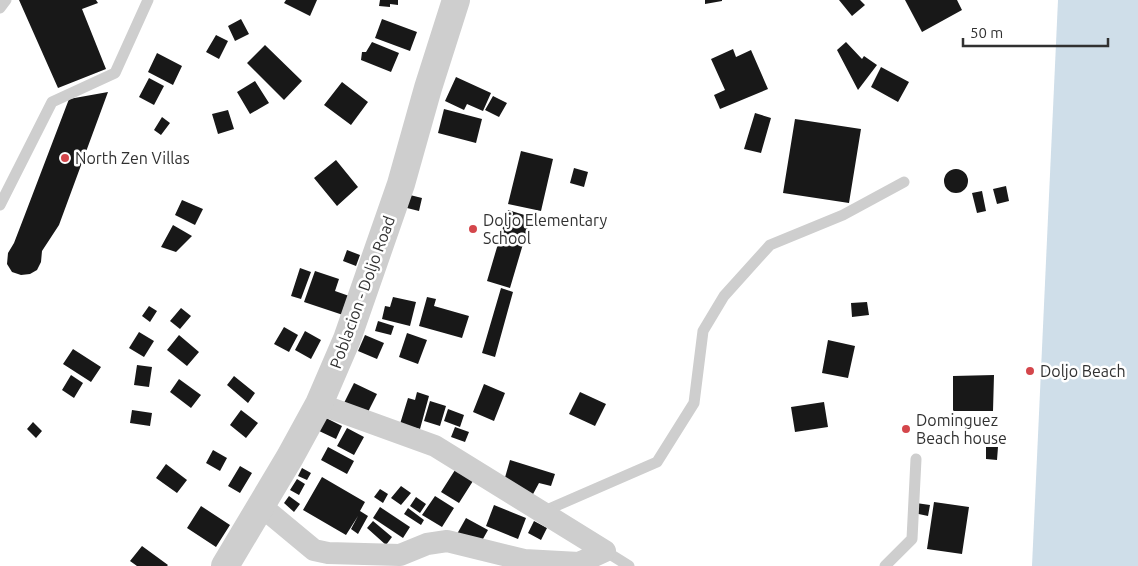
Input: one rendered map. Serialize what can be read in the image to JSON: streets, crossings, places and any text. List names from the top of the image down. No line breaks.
{"streets":{"street":["Poblacion - Doljo Road"]},"places":["North Zen Villas","Doljo Elementary School","Doljo Beach","Dominguez Beach house"],"scale_bar":"50 m"}
